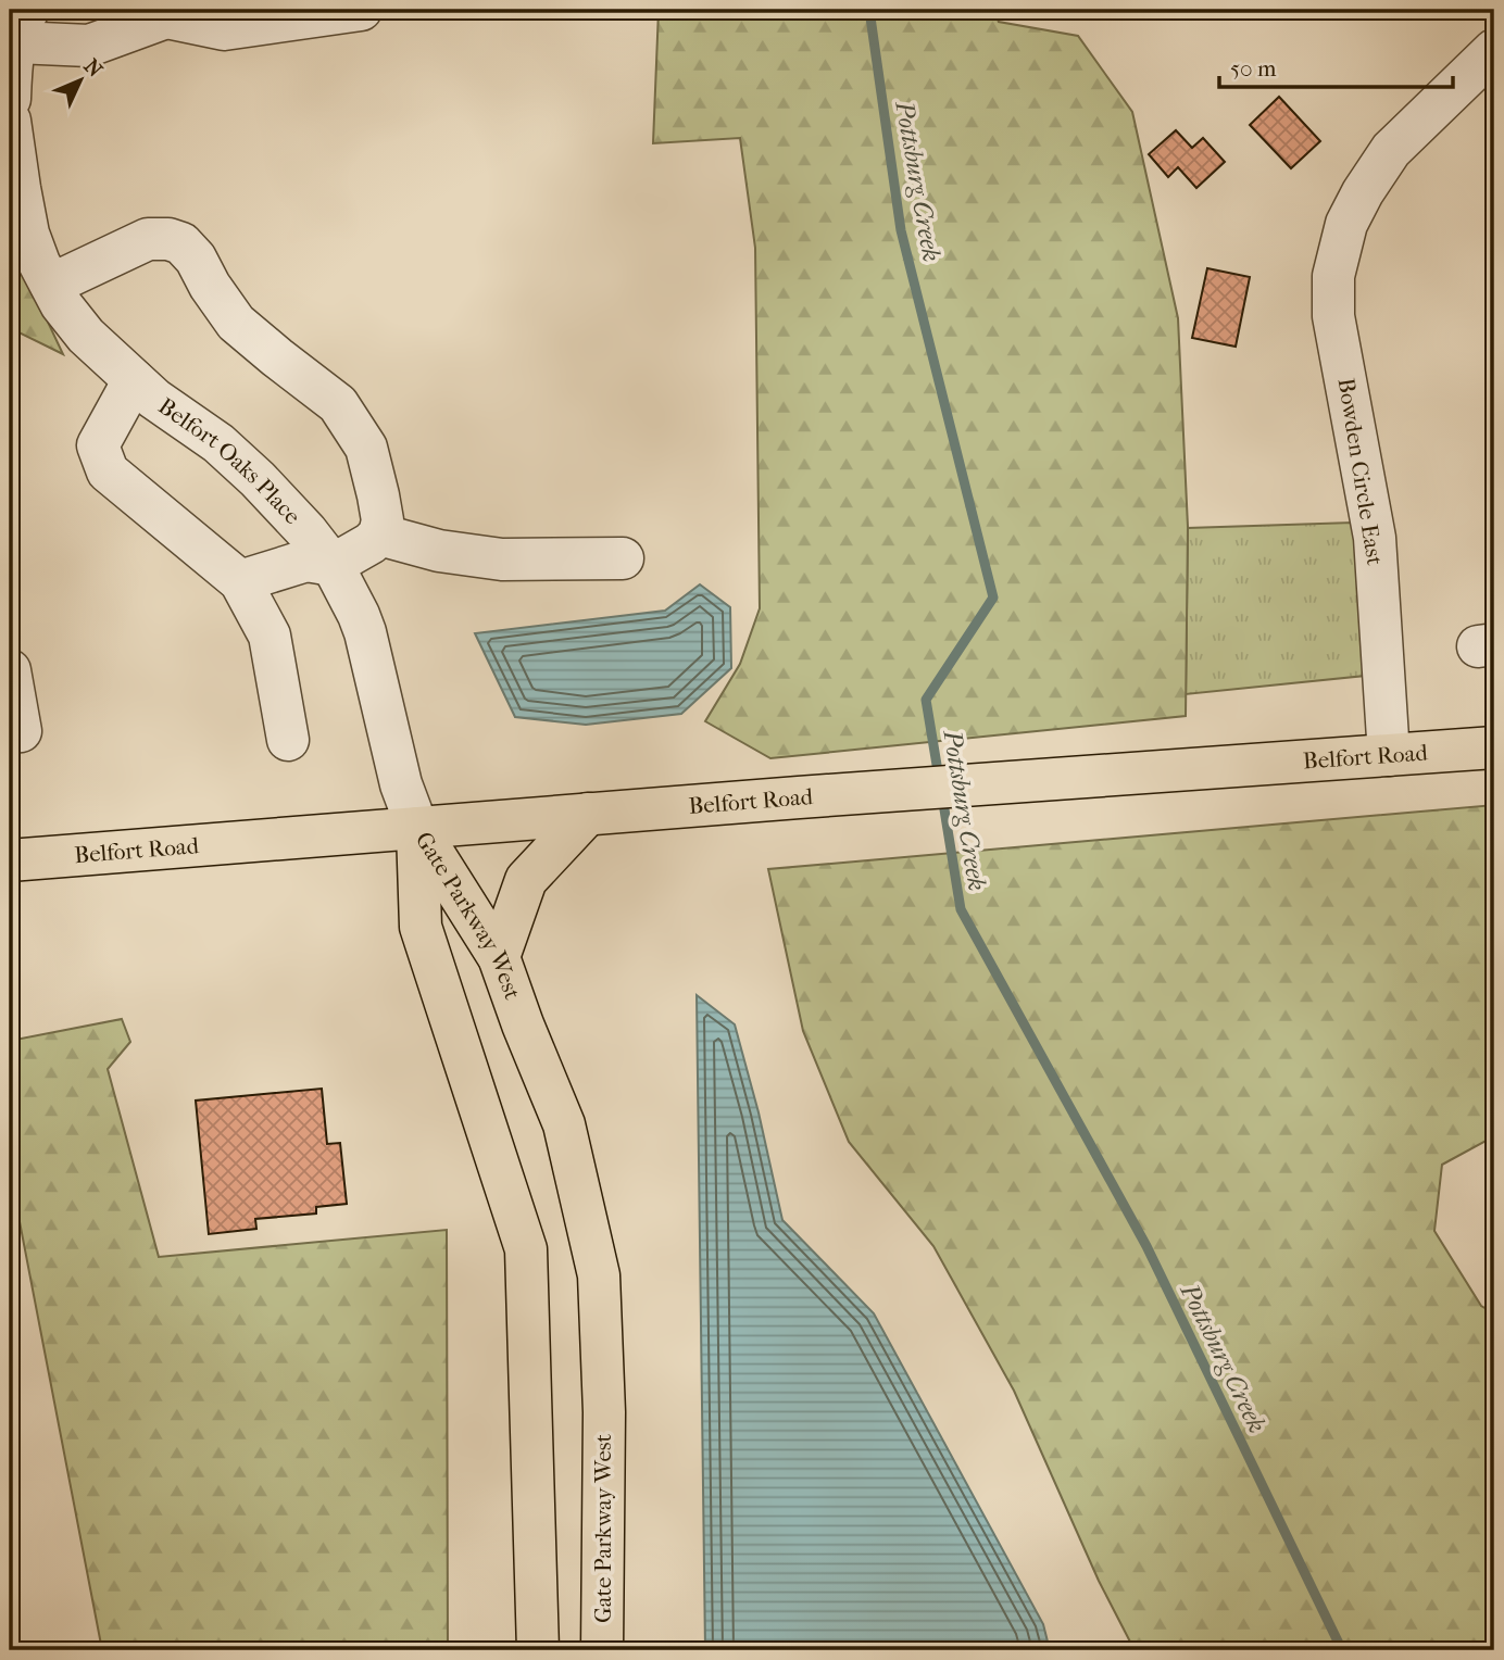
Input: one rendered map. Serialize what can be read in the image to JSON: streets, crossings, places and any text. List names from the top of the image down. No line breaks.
{"streets":{"main road":["Belfort Road","Gate Parkway West"],"street":["Belfort Oaks Place","Bowden Circle East"]},"crossings":[["Belfort Oaks Place","Belfort Road"],["Belfort Oaks Place","Gate Parkway West"],["Bowden Circle East","Belfort Road"],["Belfort Road","Gate Parkway West"]],"water":["Pottsburg Creek"],"scale_bar":"50 m","north":"top right"}
